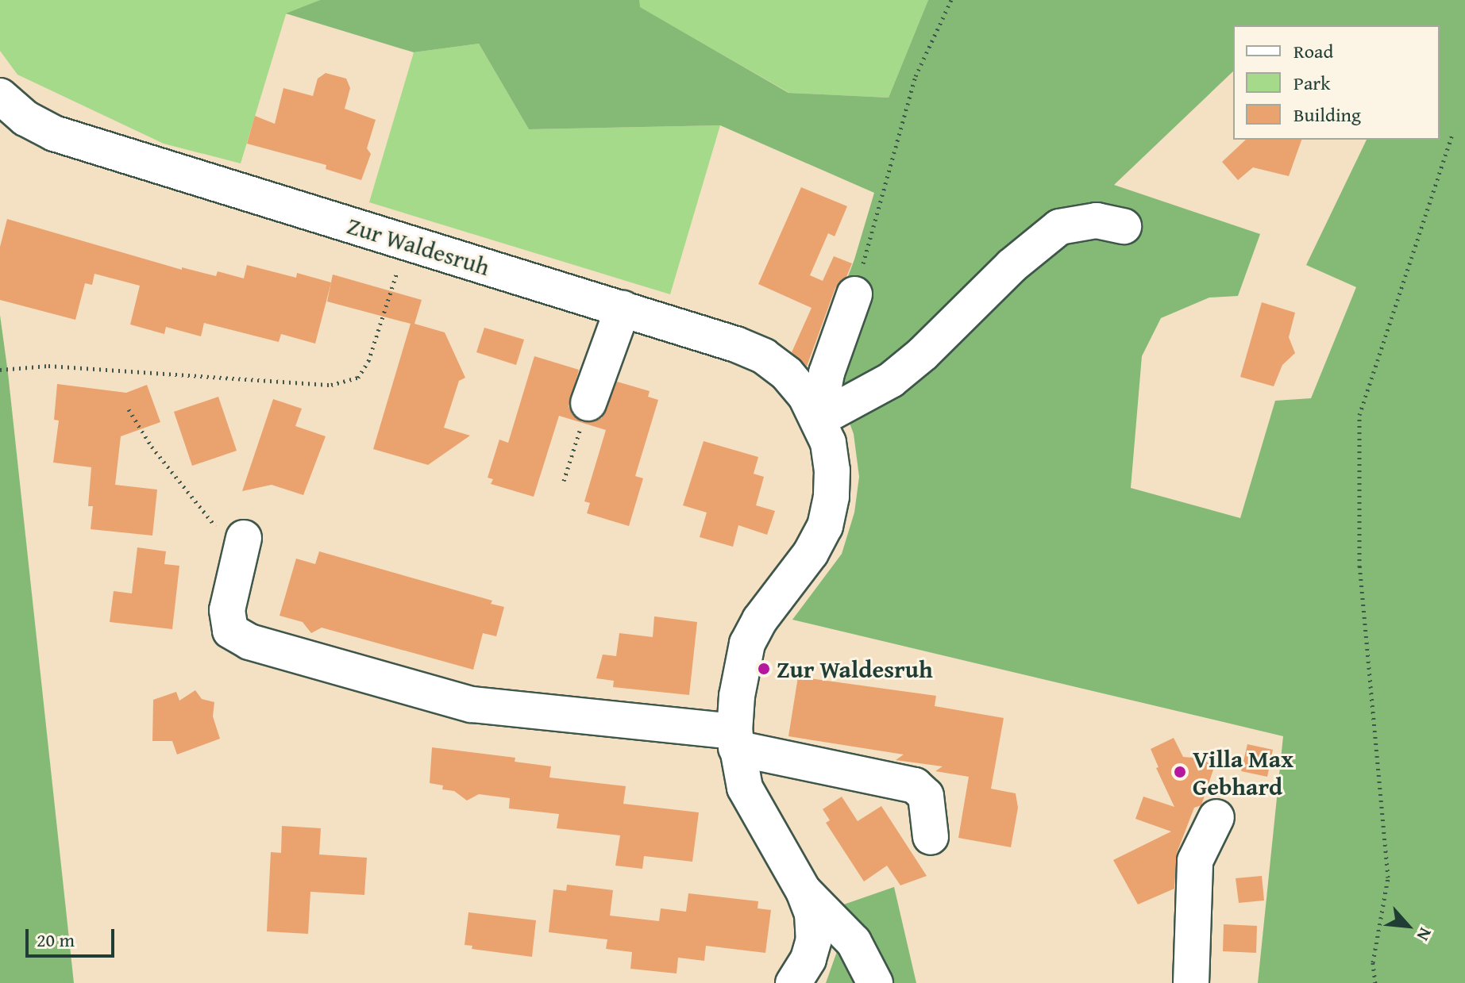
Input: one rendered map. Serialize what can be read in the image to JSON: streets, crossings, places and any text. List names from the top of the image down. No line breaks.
{"streets":{"street":["Zur Waldesruh"]},"places":["Zur Waldesruh","Villa Max Gebhard"],"legend":["Road","Park","Building"],"scale_bar":"20 m","north":"bottom right"}
